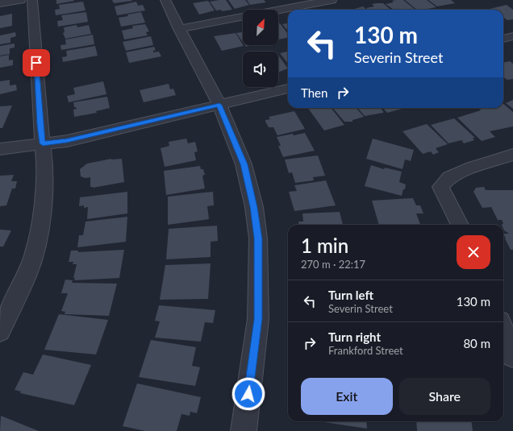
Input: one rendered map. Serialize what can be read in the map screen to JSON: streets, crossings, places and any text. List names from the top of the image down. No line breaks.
{"north":"top right","page":{"turn":["130 m","Severin Street"],"then":"Then","heading":["1 min","270 m · 22:17"],"list":[{"name":"Turn left","note":"Severin Street","value":"130 m"},{"name":"Turn right","note":"Frankford Street","value":"80 m"}],"buttons":["Exit","Share"]}}
